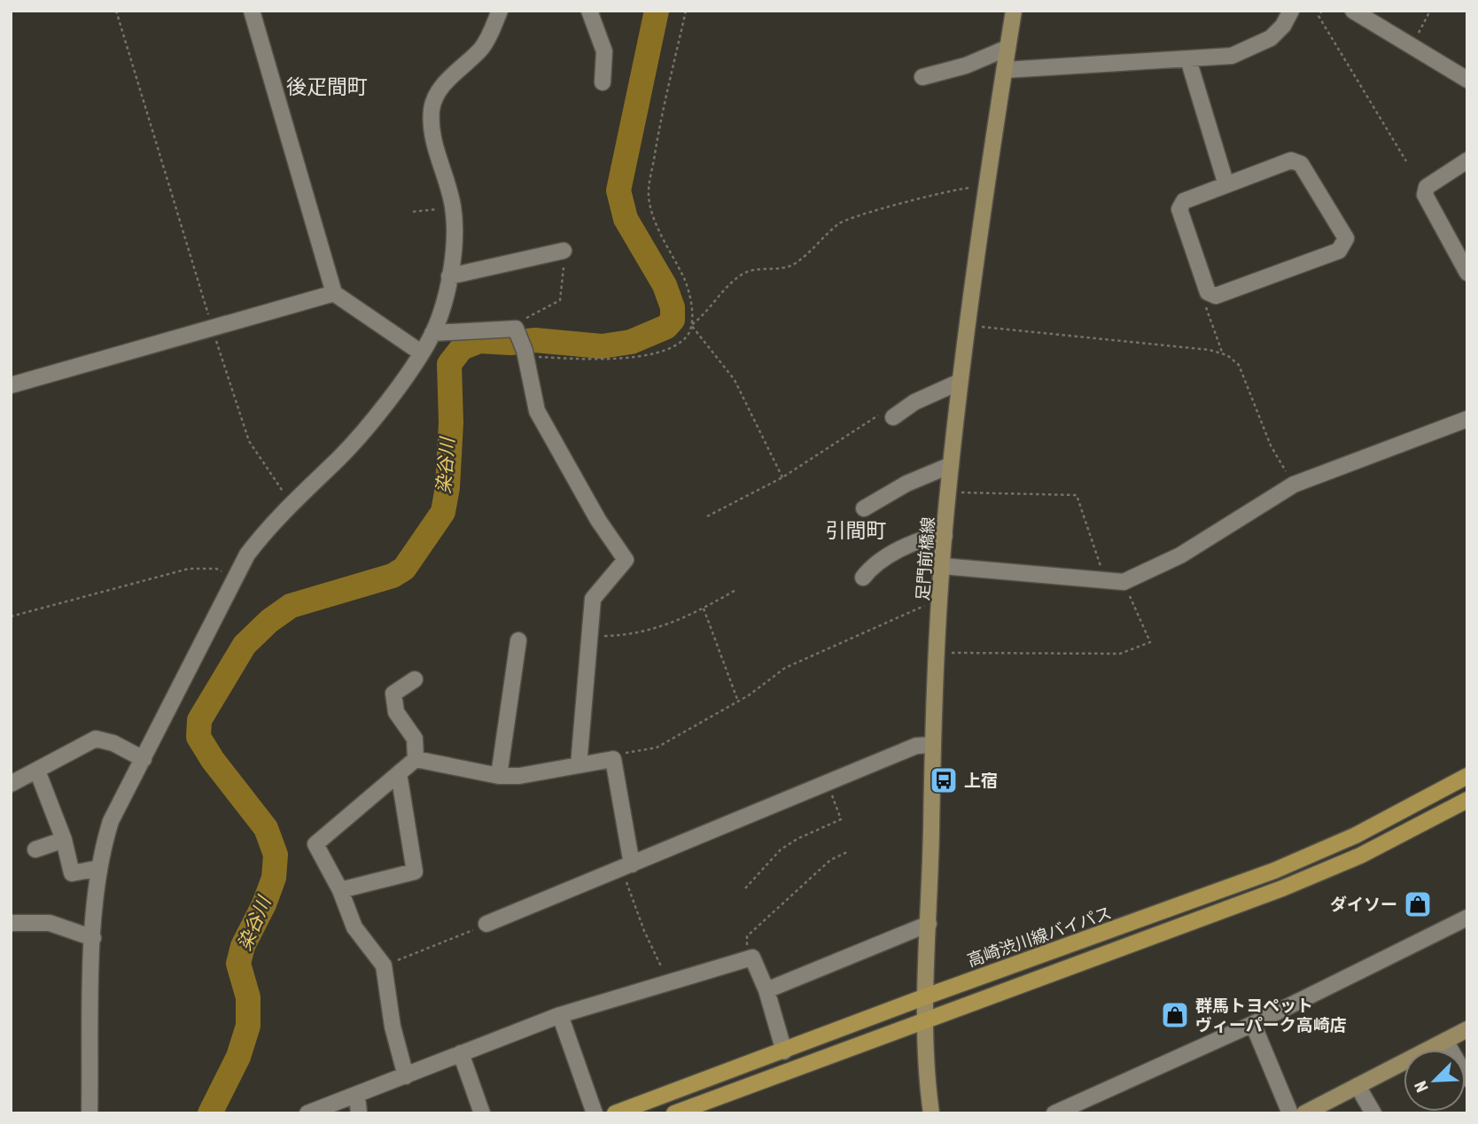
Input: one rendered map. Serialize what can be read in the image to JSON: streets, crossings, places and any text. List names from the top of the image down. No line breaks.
{"streets":{"main road":["足門前橋線","高崎渋川線バイパス"]},"crossings":[["足門前橋線","高崎渋川線バイパス"]],"districts":["後疋間町","引間町"],"water":["染谷川"],"places":{"bus stop":["上宿"],"shop":["ダイソー","群馬トヨペット ヴィーパーク高崎店"]},"north":"bottom left"}
